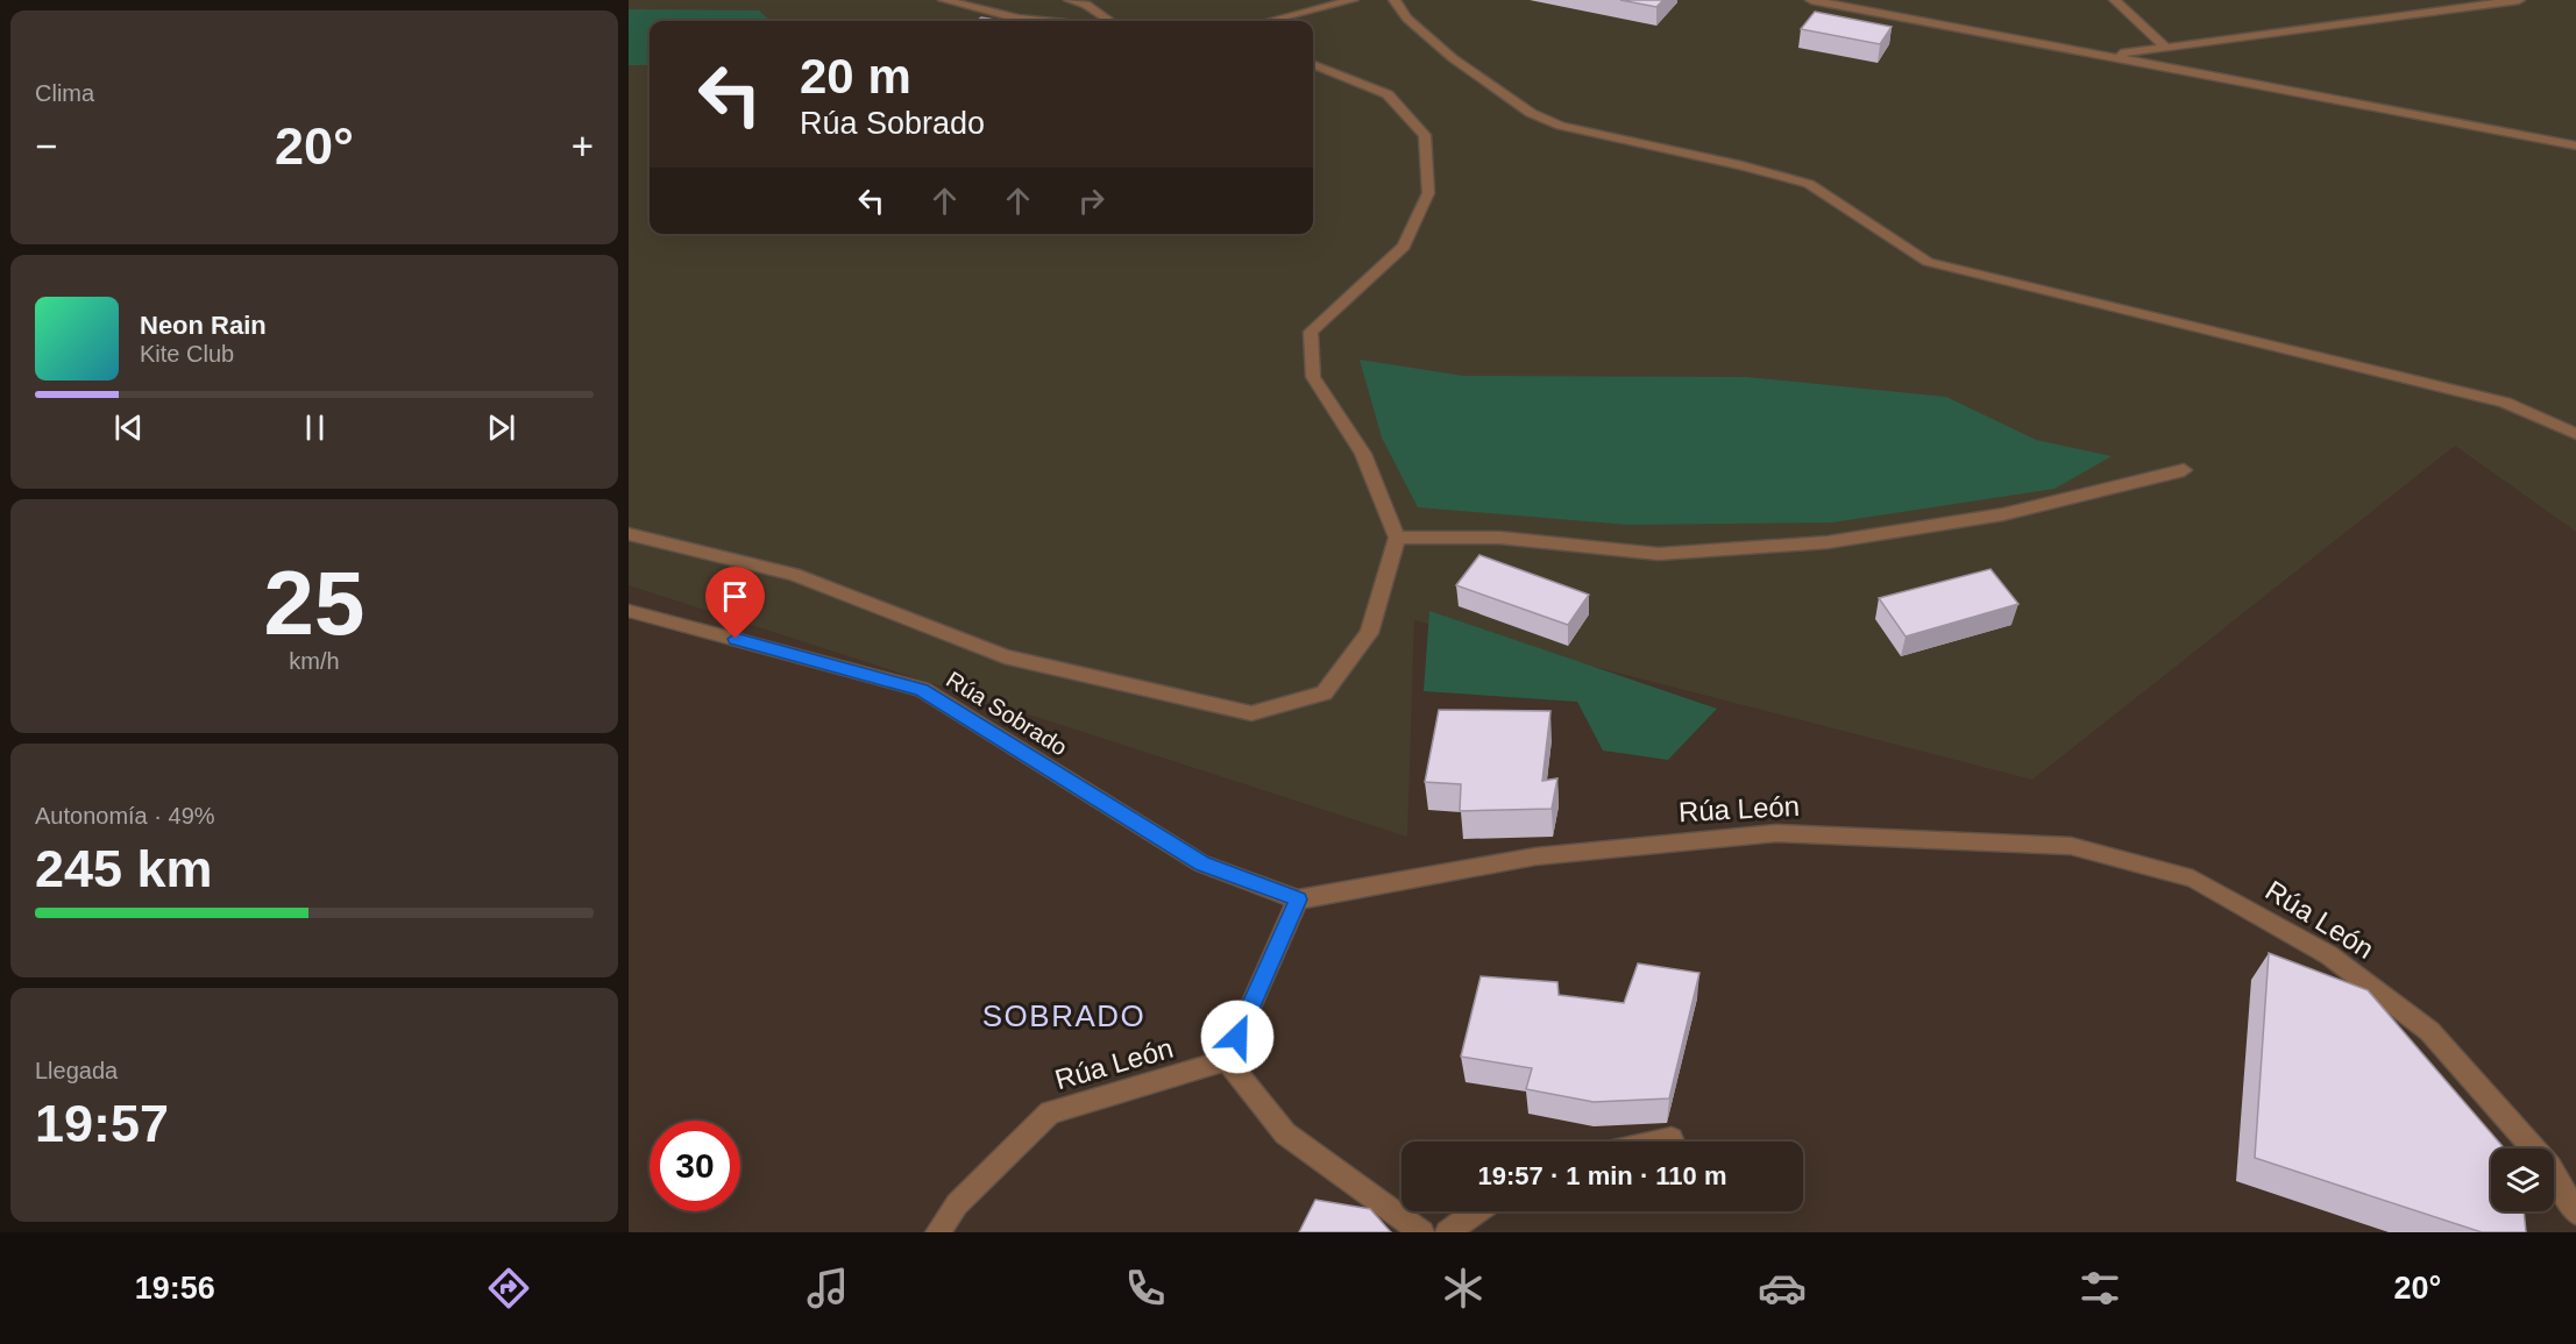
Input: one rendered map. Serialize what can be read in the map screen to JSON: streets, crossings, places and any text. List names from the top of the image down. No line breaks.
{"streets":{"street":["Rúa Sobrado","Rúa León"]},"crossings":[["Rúa Sobrado","Rúa León"]],"districts":["SOBRADO"],"page":{"tile":["Clima",["25","km/h"],["Autonomía · 49%","245 km"],["Llegada","19:57"]],"turn":["20 m","Rúa Sobrado"],"heat":["−","20°","+"],"song":["Neon Rain","Kite Club"],"limit":"30","trip":"19:57 · 1 min · 110 m","tabs":["19:56","20°"]}}
